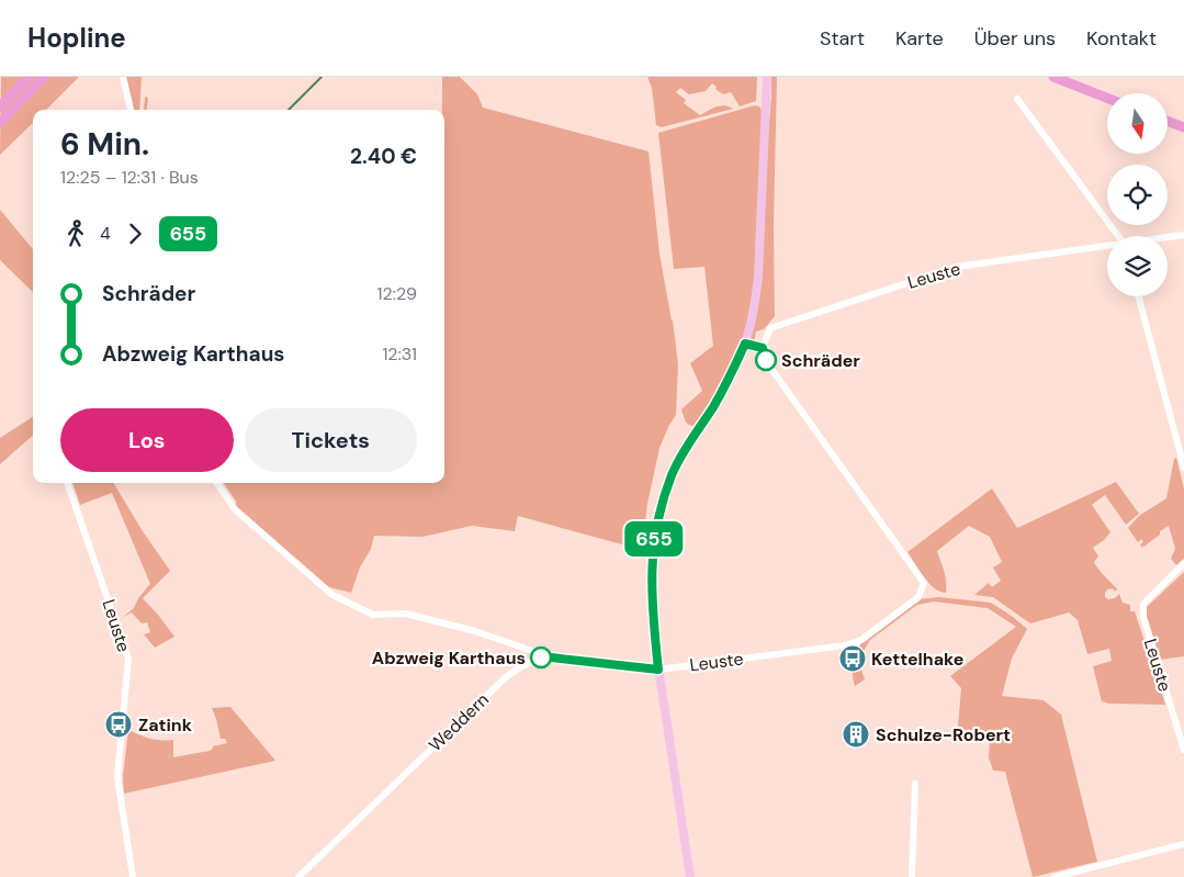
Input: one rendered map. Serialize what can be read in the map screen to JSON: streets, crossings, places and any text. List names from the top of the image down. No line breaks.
{"streets":{"street":["Leuste","Weddern"]},"crossings":[["Leuste","Weddern"]],"places":{"other":["Schräder","Abzweig Karthaus"],"bus stop":["Kettelhake","Zatink"],"building":["Schulze-Robert"]},"lines":["bus line 655"],"north":"bottom","page":{"header":"Hopline","nav":["Start","Karte","Über uns","Kontakt"],"on_map":"655","heading":["6 Min.","12:25 – 12:31 · Bus","2.40 €"],"legs":["4","655"],"list":[{"name":"Schräder","value":"12:29"},{"name":"Abzweig Karthaus","value":"12:31"}],"buttons":["Los","Tickets"]}}
